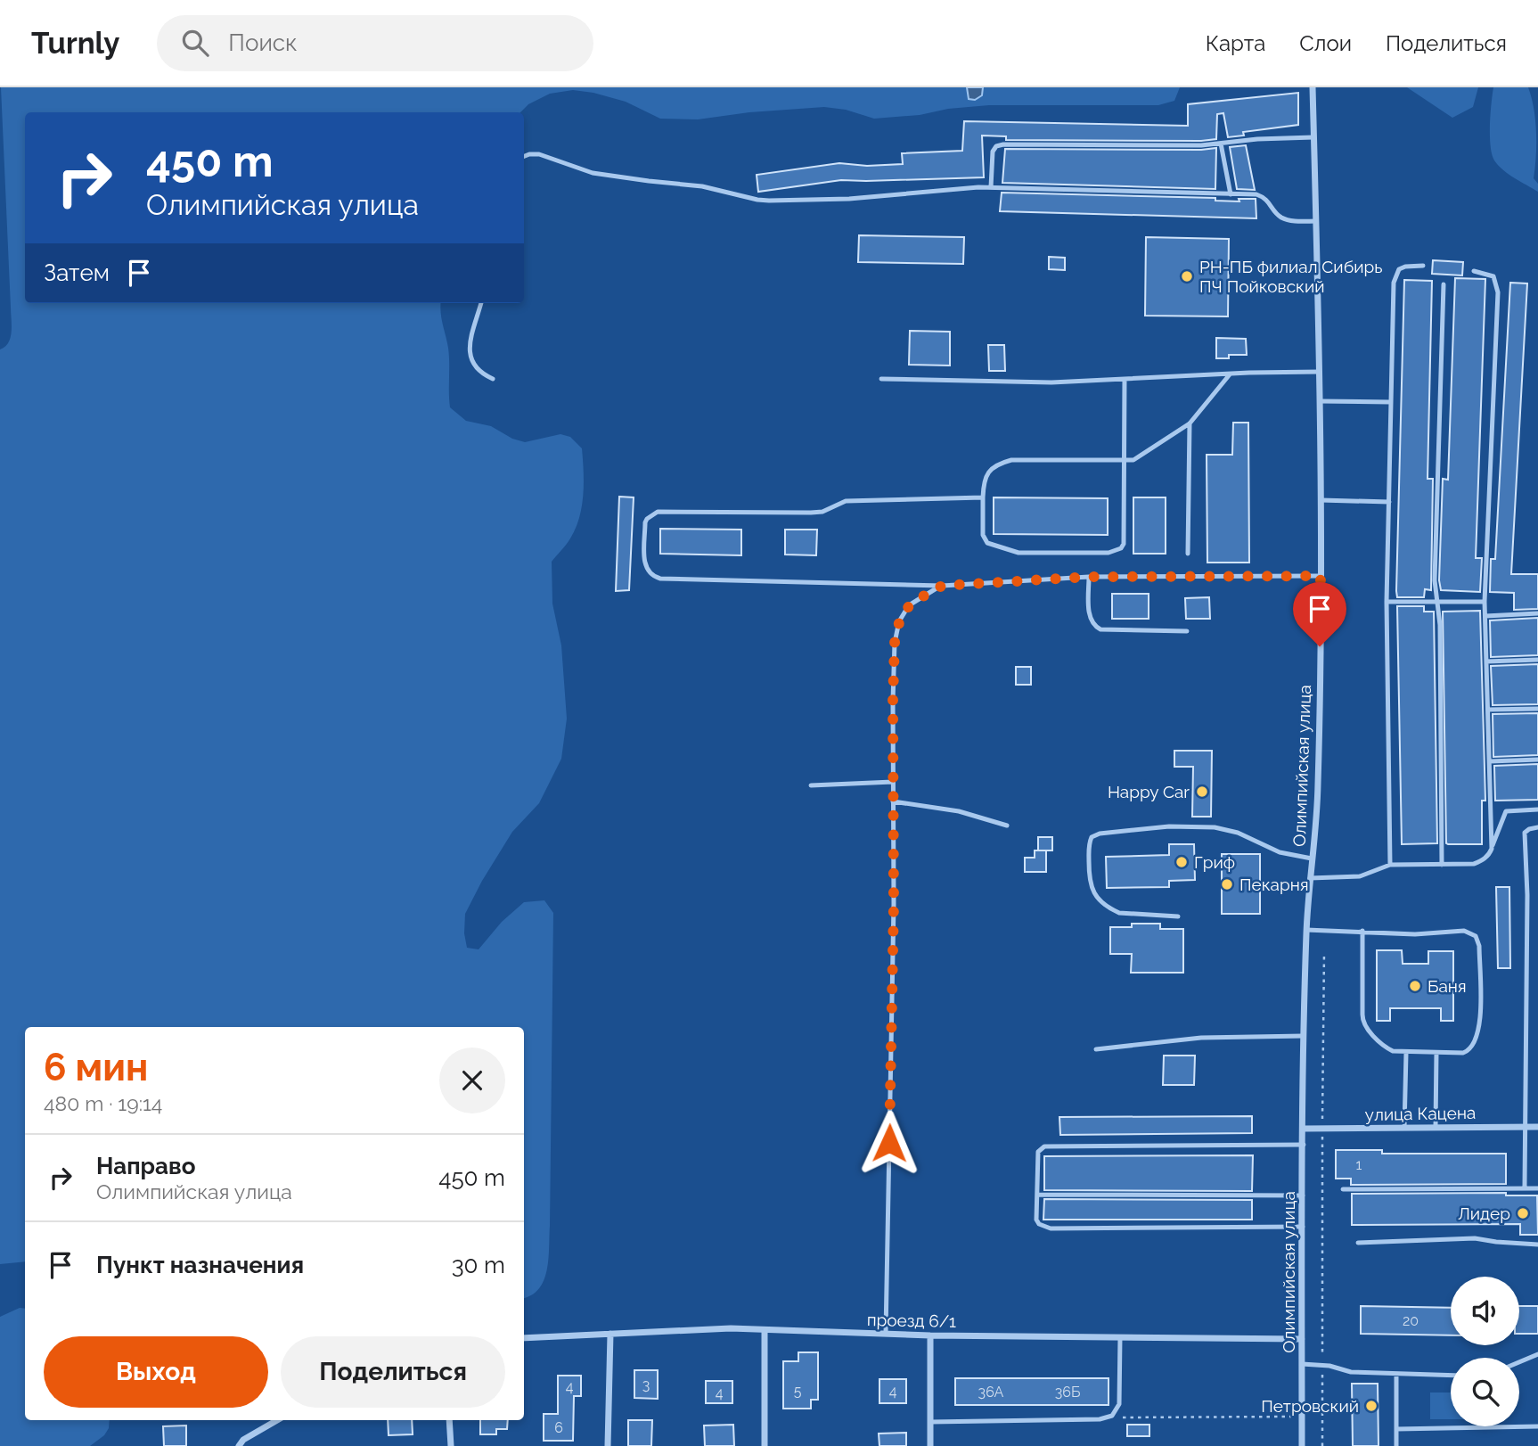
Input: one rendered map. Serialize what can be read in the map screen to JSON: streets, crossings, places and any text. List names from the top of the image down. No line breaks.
{"streets":{"street":["Олимпийская улица","улица Кацена","проезд 6/1"]},"crossings":[["Олимпийская улица","улица Кацена"],["Олимпийская улица","проезд 6/1"]],"places":["РН-ПБ филиал Сибирь ПЧ Пойковский","Happy Car","Гриф","Пекарня","Баня","Лидер","Петровский"],"house_numbers":["1","20","3","4","5","4","36А","36Б","4","6"],"page":{"header":"Turnly","search":"Поиск","nav":["Карта","Слои","Поделиться"],"turn":["450 m","Олимпийская улица"],"then":"Затем","heading":["6 мин","480 m · 19:14"],"list":[{"name":"Направо","note":"Олимпийская улица","value":"450 m"},{"name":"Пункт назначения","value":"30 m"}],"buttons":["Выход","Поделиться"]}}
